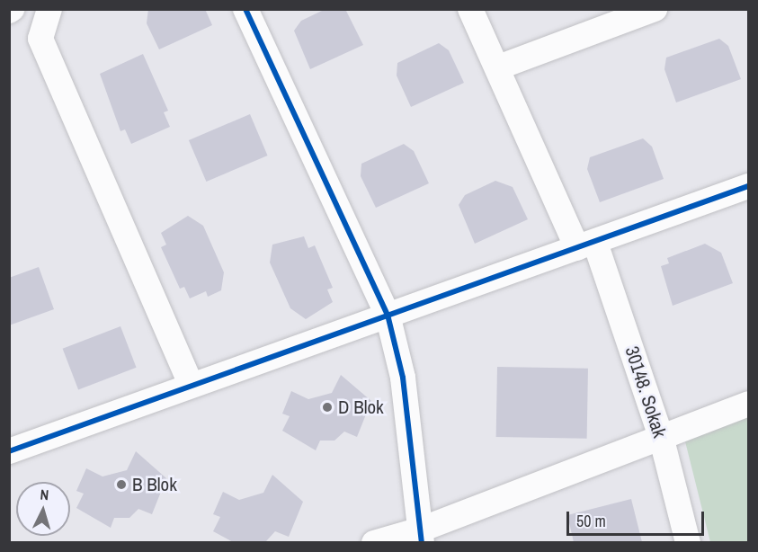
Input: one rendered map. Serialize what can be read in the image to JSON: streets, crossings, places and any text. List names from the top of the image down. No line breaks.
{"streets":{"street":["30148. Sokak"]},"places":["D Blok","B Blok"],"scale_bar":"50 m","north":"top"}
